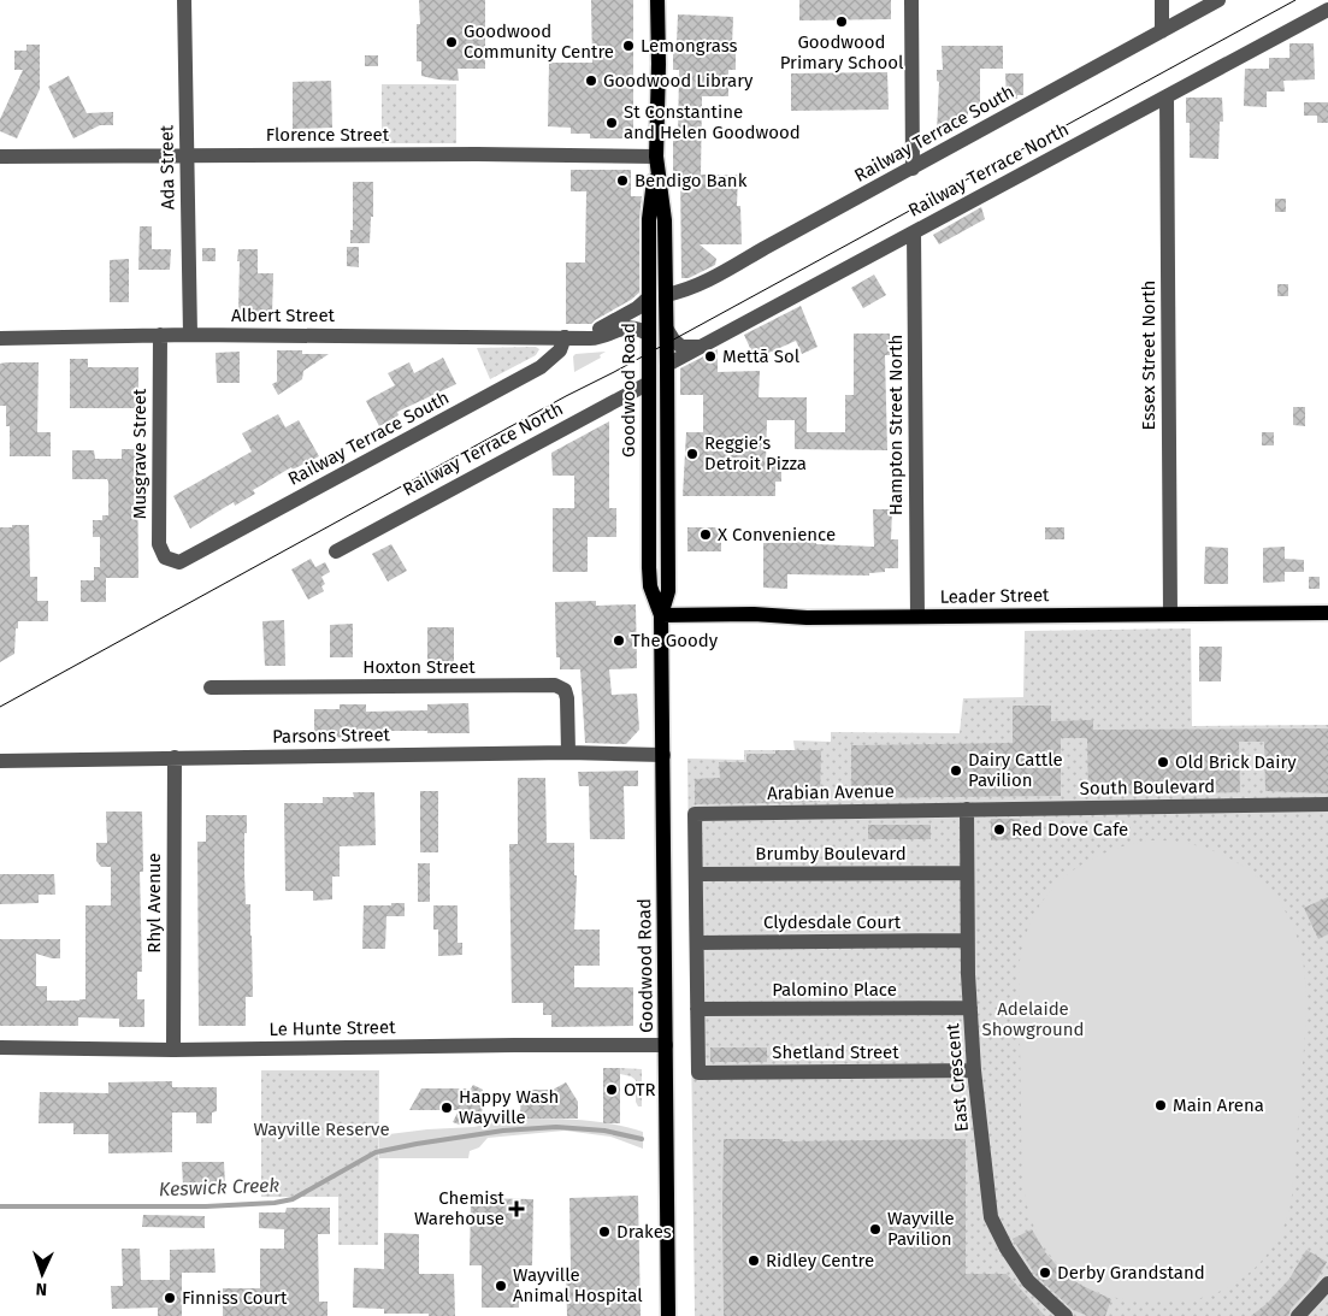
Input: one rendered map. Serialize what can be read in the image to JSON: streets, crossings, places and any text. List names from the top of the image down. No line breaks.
{"streets":{"main road":["Goodwood Road","Leader Street"],"street":["Railway Terrace South","Florence Street","Ada Street","Railway Terrace North","Albert Street","Essex Street North","Hampton Street North","Musgrave Street","Hoxton Street","Parsons Street","South Boulevard","Arabian Avenue","Brumby Boulevard","Rhyl Avenue","Clydesdale Court","Palomino Place","Le Hunte Street","Shetland Street","East Crescent"]},"crossings":[["Railway Terrace South","Albert Street"],["Railway Terrace South","Goodwood Road"],["Railway Terrace South","Musgrave Street"],["Florence Street","Ada Street"],["Florence Street","Goodwood Road"],["Ada Street","Albert Street"],["Railway Terrace North","Essex Street North"],["Railway Terrace North","Goodwood Road"],["Railway Terrace North","Hampton Street North"],["Albert Street","Goodwood Road"],["Albert Street","Musgrave Street"],["Essex Street North","Leader Street"],["Goodwood Road","Leader Street"],["Goodwood Road","Parsons Street"],["Goodwood Road","Le Hunte Street"],["Hampton Street North","Leader Street"],["Hoxton Street","Parsons Street"],["Parsons Street","Rhyl Avenue"],["South Boulevard","Arabian Avenue"],["South Boulevard","East Crescent"],["Arabian Avenue","Brumby Boulevard"],["Arabian Avenue","East Crescent"],["Brumby Boulevard","East Crescent"],["Rhyl Avenue","Le Hunte Street"],["Clydesdale Court","East Crescent"],["Palomino Place","Shetland Street"],["Palomino Place","East Crescent"],["Shetland Street","East Crescent"]],"water":["Keswick Creek"],"parks":["Adelaide Showground","Wayville Reserve"],"places":{"other":["Goodwood Primary School","Goodwood Community Centre","Lemongrass","Goodwood Library","St Constantine and Helen Goodwood","Bendigo Bank","Mettā Sol","Reggie’s Detroit Pizza","X Convenience","The Goody","Old Brick Dairy","Dairy Cattle Pavilion","Red Dove Cafe","OTR","Main Arena","Happy Wash Wayville","Wayville Pavilion","Drakes","Ridley Centre","Derby Grandstand","Wayville Animal Hospital","Finniss Court"],"health":["Chemist Warehouse"]},"north":"bottom"}
